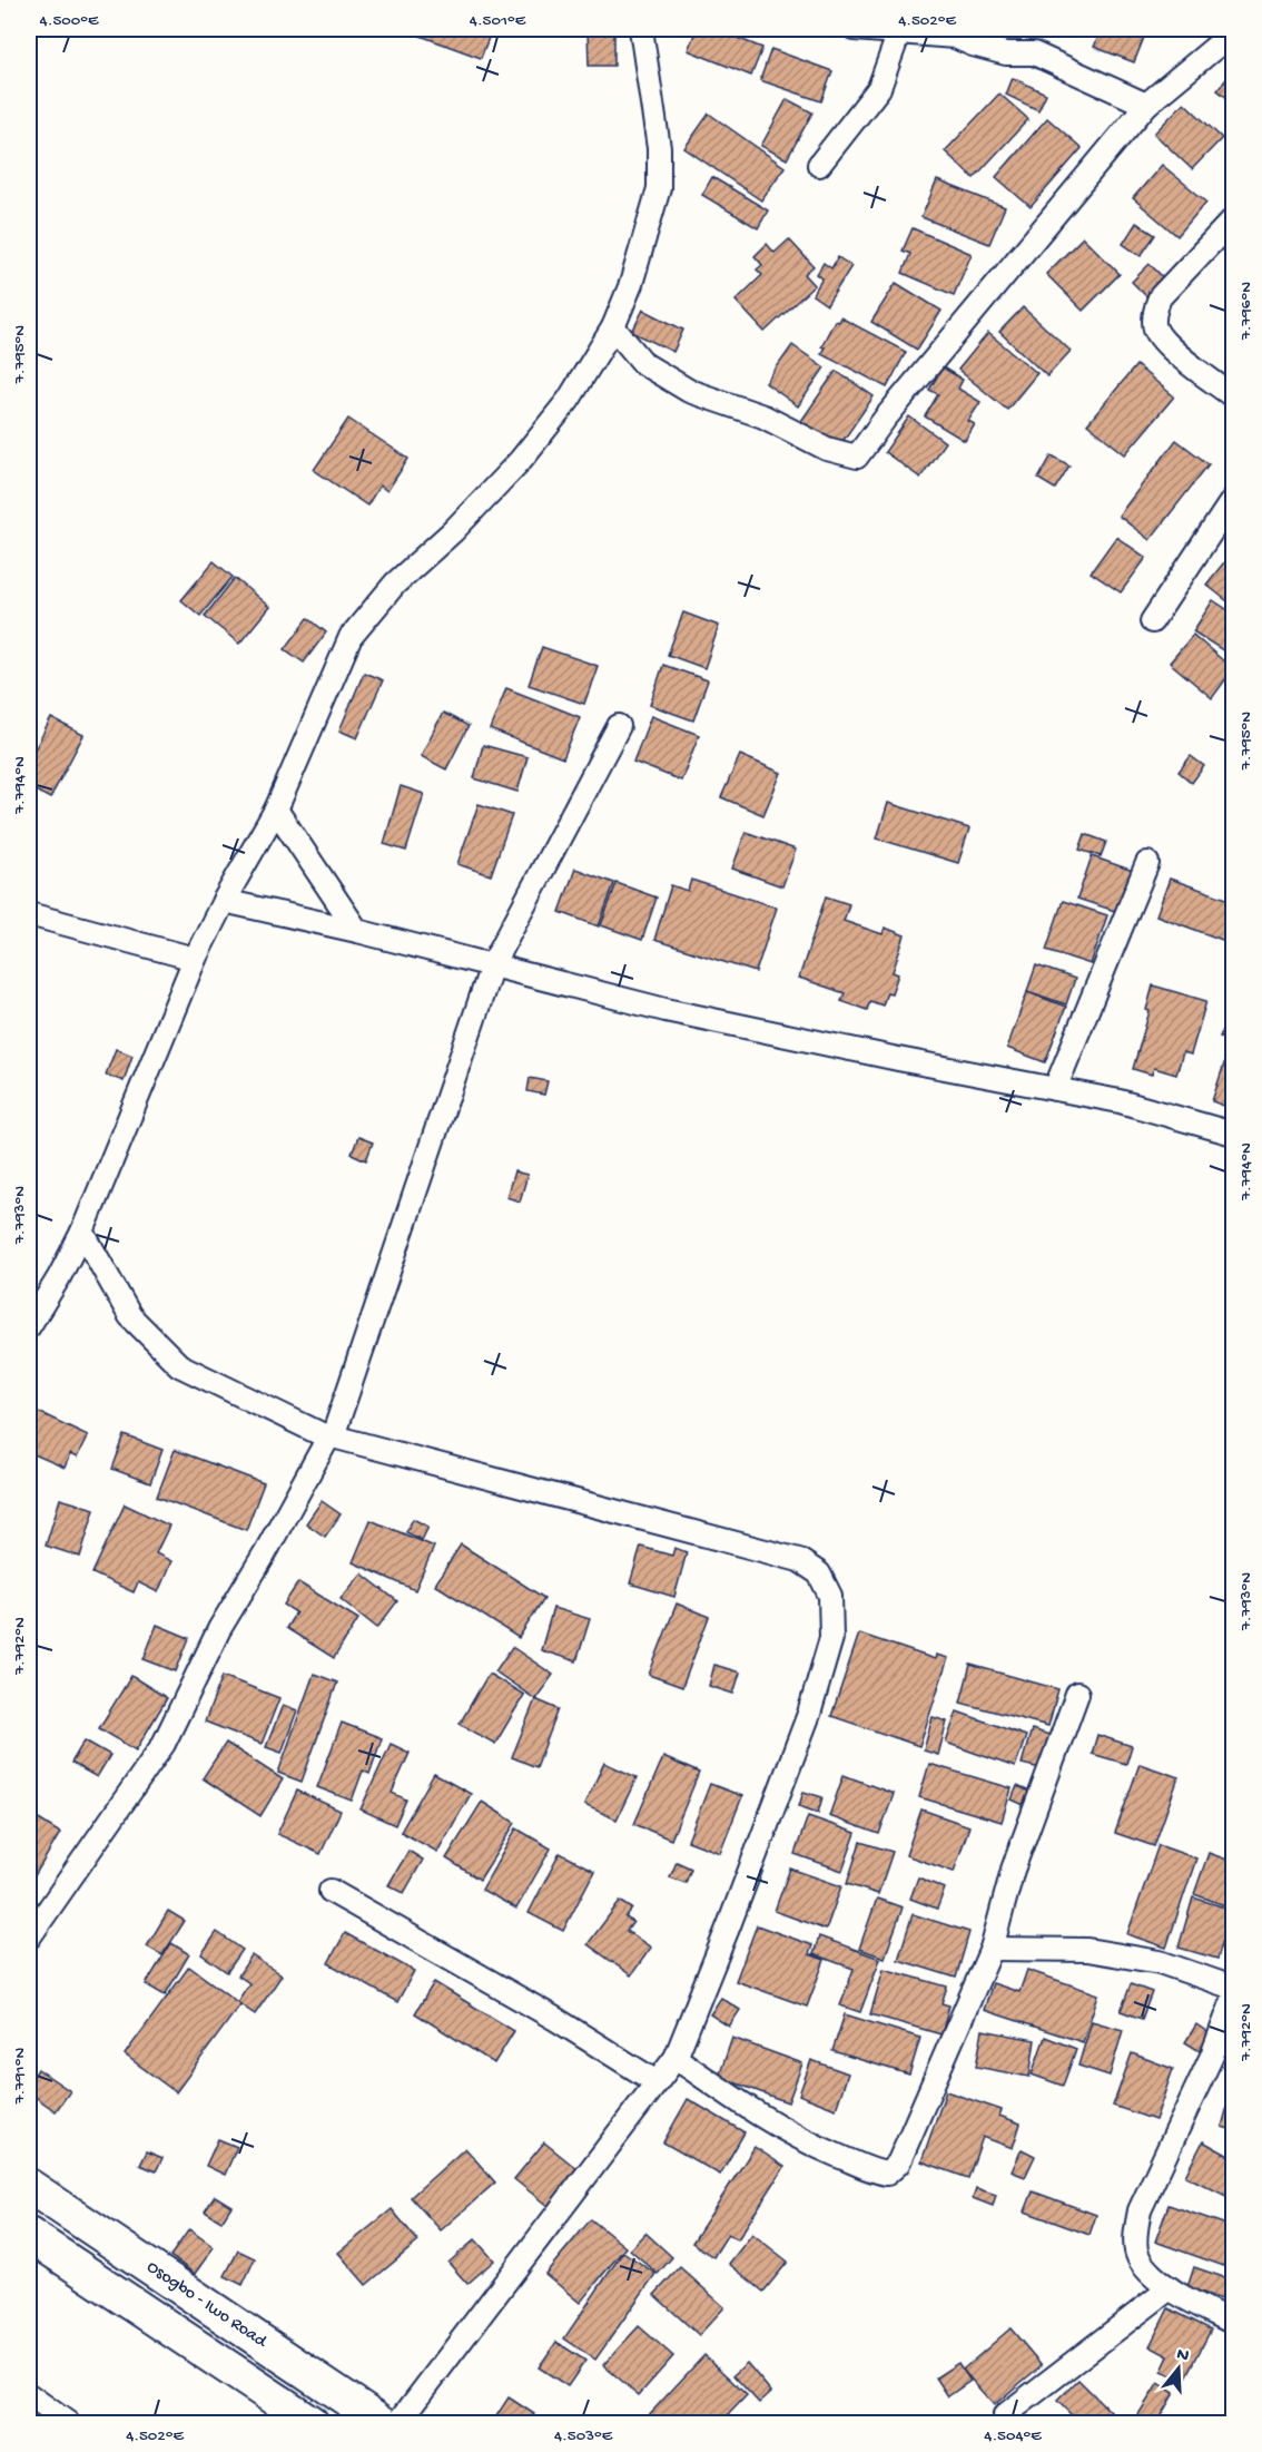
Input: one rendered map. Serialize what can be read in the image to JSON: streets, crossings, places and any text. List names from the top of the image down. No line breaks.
{"streets":{"main road":["Osogbo - Iwo Road"]},"north":"top","coordinates":["4.500°E","4.501°E","4.502°E","7.796°N","7.795°N","7.794°N","7.793°N","7.792°N","7.791°N","4.503°E","4.504°E"]}
